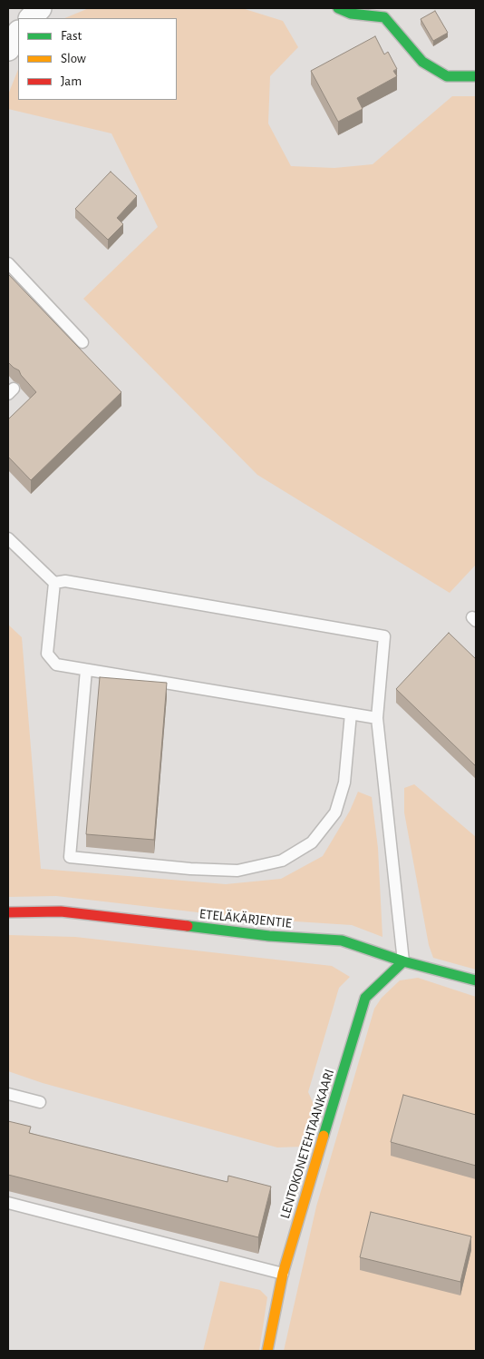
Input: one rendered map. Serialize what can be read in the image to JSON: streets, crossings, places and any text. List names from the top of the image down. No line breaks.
{"streets":{"street":["ETELÄKÄRJENTIE","LENTOKONETEHTAANKAARI"]},"crossings":[["ETELÄKÄRJENTIE","LENTOKONETEHTAANKAARI"]],"legend":["Fast","Slow","Jam"]}
